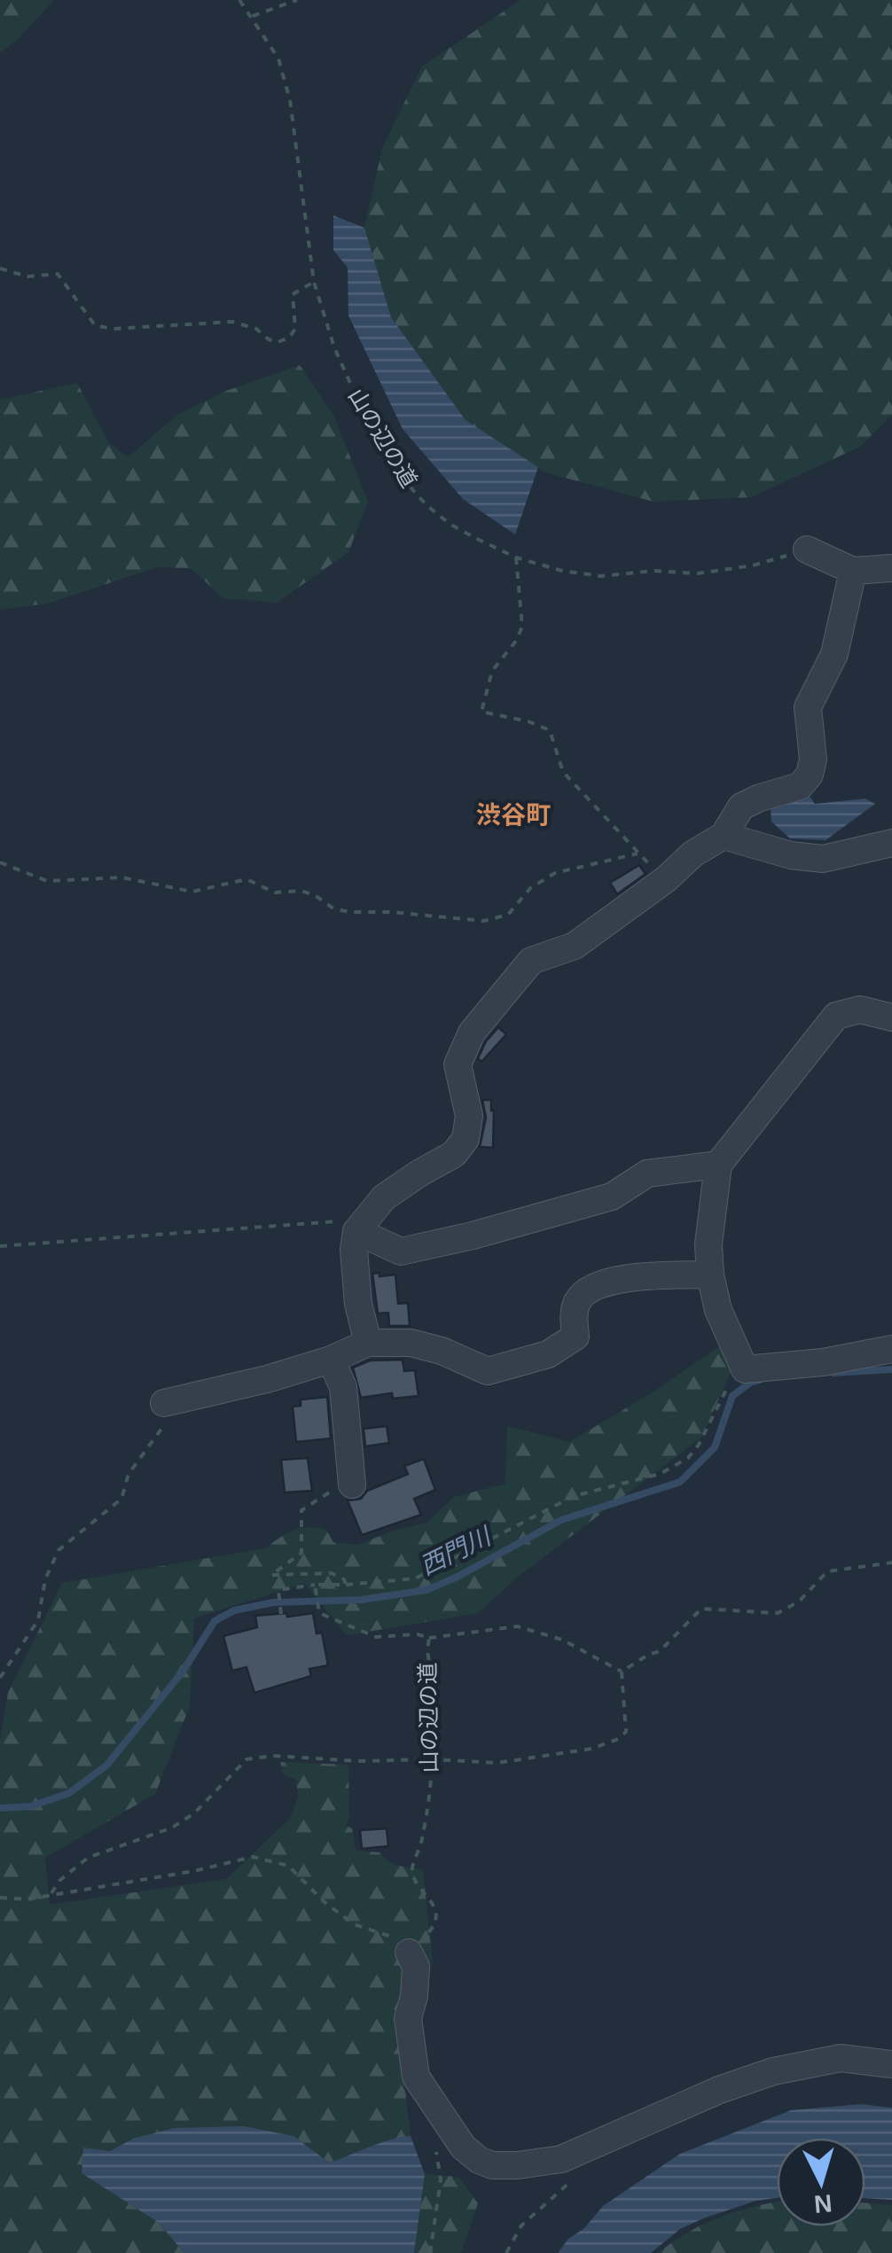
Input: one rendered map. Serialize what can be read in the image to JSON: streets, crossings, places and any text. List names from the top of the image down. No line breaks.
{"streets":{"path":["山の辺の道"]},"districts":["渋谷町"],"water":["西門川"],"north":"bottom"}
